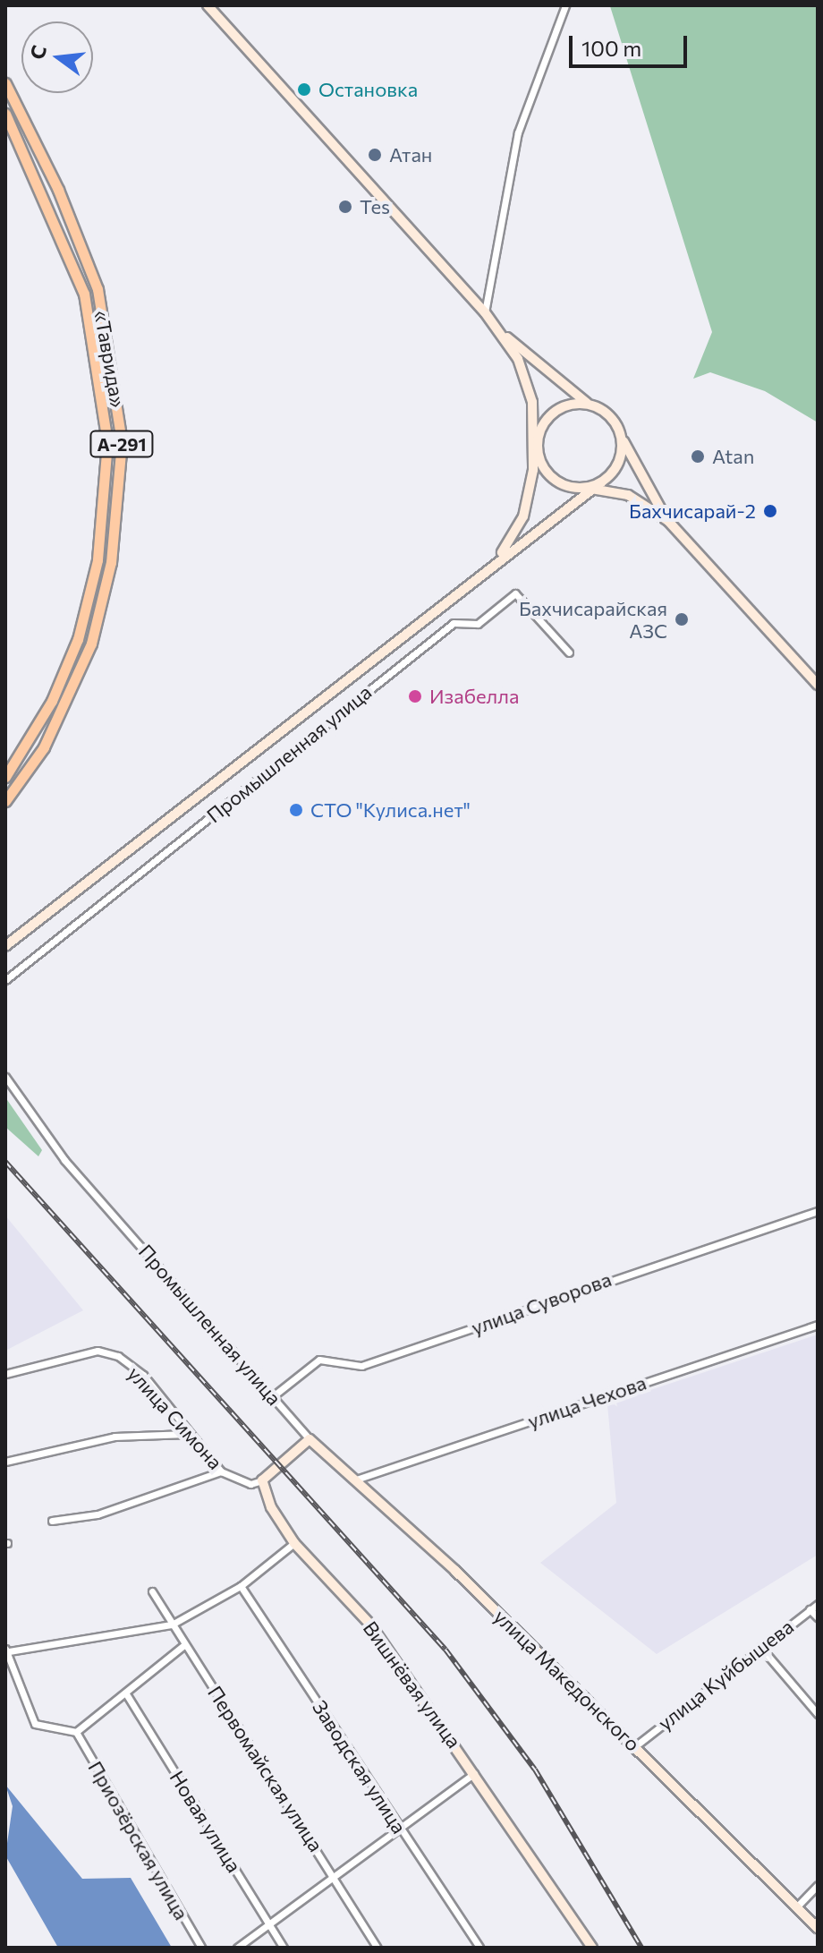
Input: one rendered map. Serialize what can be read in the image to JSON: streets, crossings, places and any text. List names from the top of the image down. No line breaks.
{"streets":{"highway":["«Таврида»","А-291"],"main road":["улица Македонского","Вишнёвая улица"],"street":["Промышленная улица","улица Суворова","улица Чехова","улица Симона","улица Куйбышева","Заводская улица","Первомайская улица","Новая улица","Приозёрская улица"]},"crossings":[["Промышленная улица","улица Суворова"],["Промышленная улица","улица Македонского"],["улица Чехова","улица Македонского"],["улица Симона","Вишнёвая улица"],["улица Куйбышева","улица Македонского"]],"places":["Остановка","Атан","Tes","Atan","Бахчисарай-2","Бахчисарайская АЗС","Изабелла","СТО \"Кулиса.нет\""],"scale_bar":"100 m","north":"left"}
